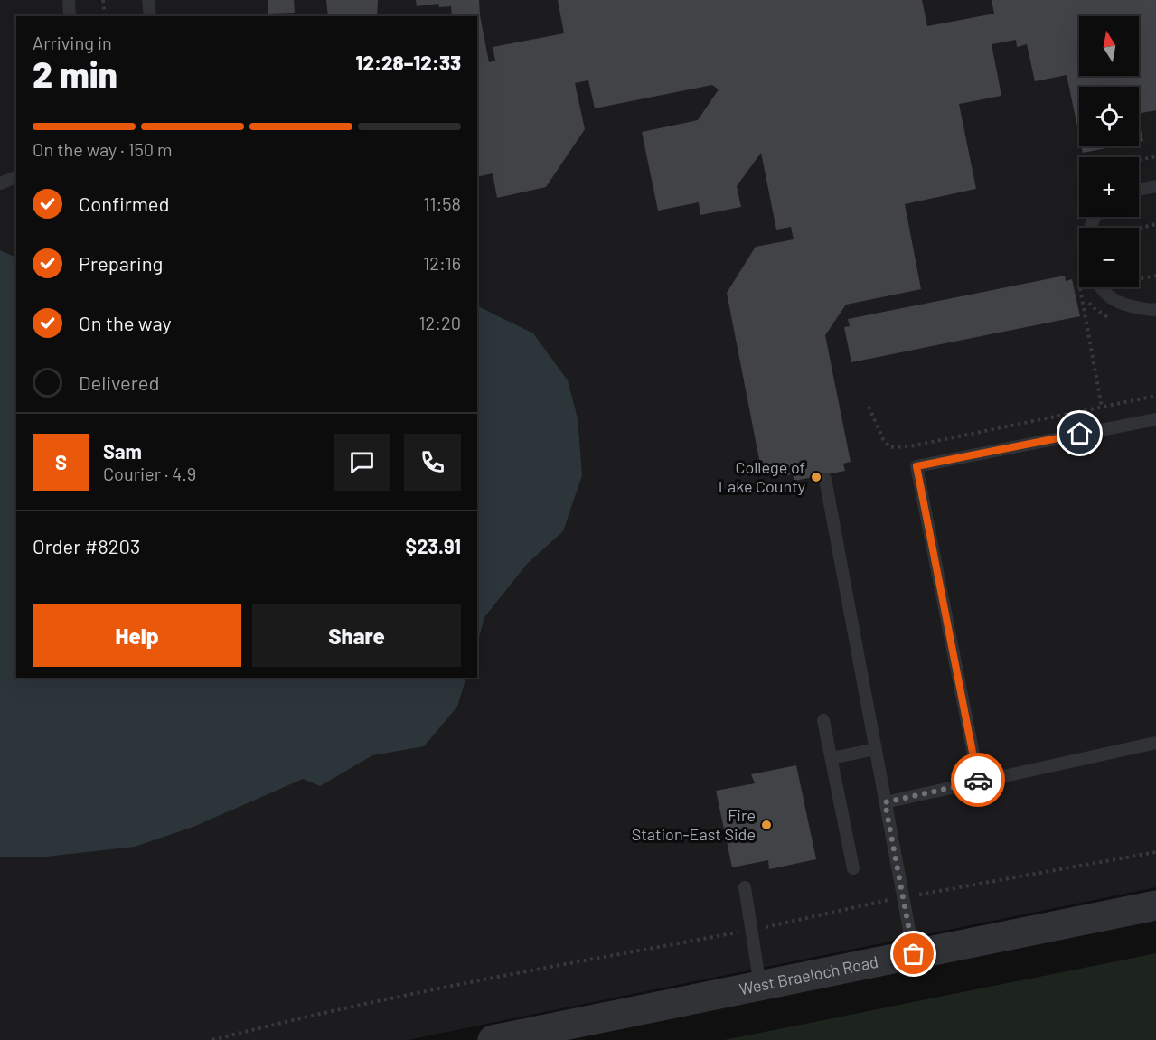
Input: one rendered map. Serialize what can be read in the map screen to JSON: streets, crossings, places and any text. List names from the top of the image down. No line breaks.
{"streets":{"street":["West Braeloch Road"]},"places":["College of Lake County","Fire Station-East Side"],"north":"top","page":{"map_buttons":["+","−"],"heading":["2 min","Arriving in","12:28–12:33"],"panel":["Sam","Courier · 4.9","Order #8203","$23.91"],"bar":"On the way · 150 m","list":[["Confirmed","11:58"],["Preparing","12:16"],["On the way","12:20"],"Delivered"],"round":"S","buttons":["Help","Share"]}}
